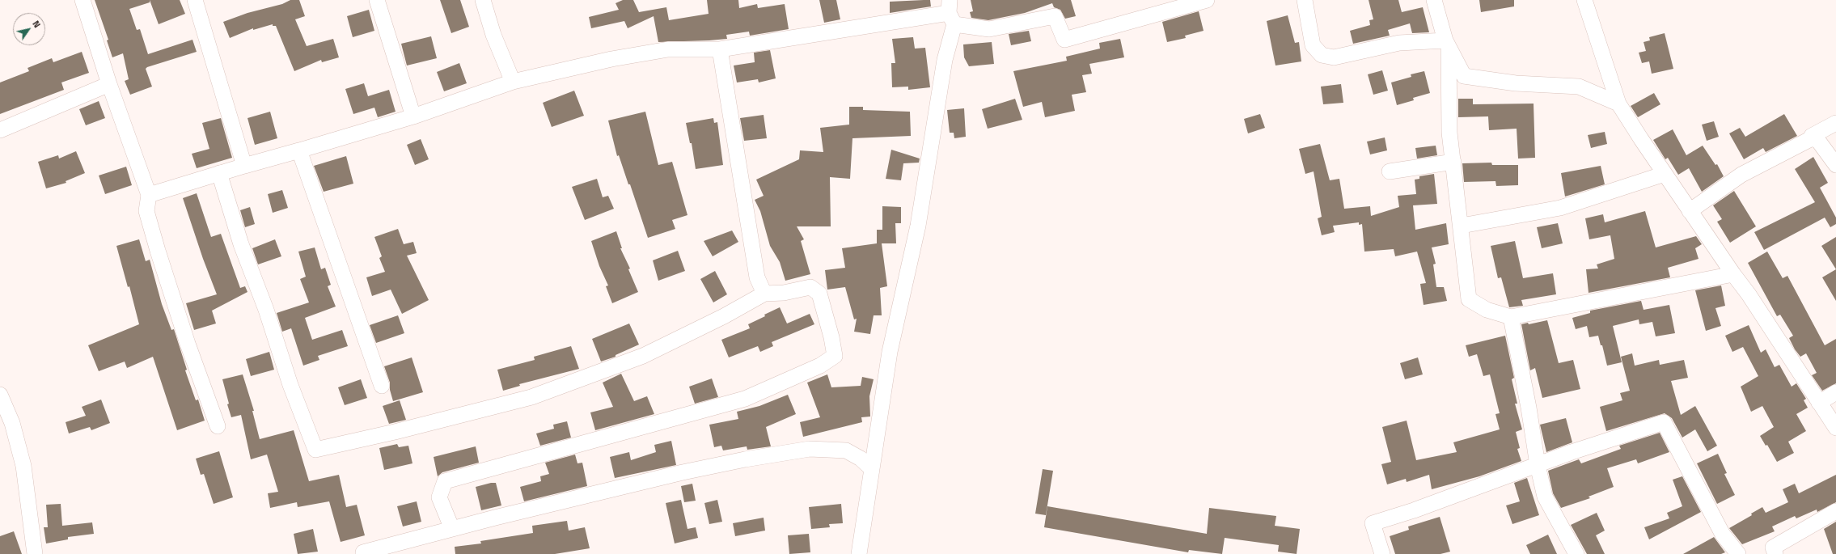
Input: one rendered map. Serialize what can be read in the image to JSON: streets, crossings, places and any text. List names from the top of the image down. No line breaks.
{"north":"top right"}
